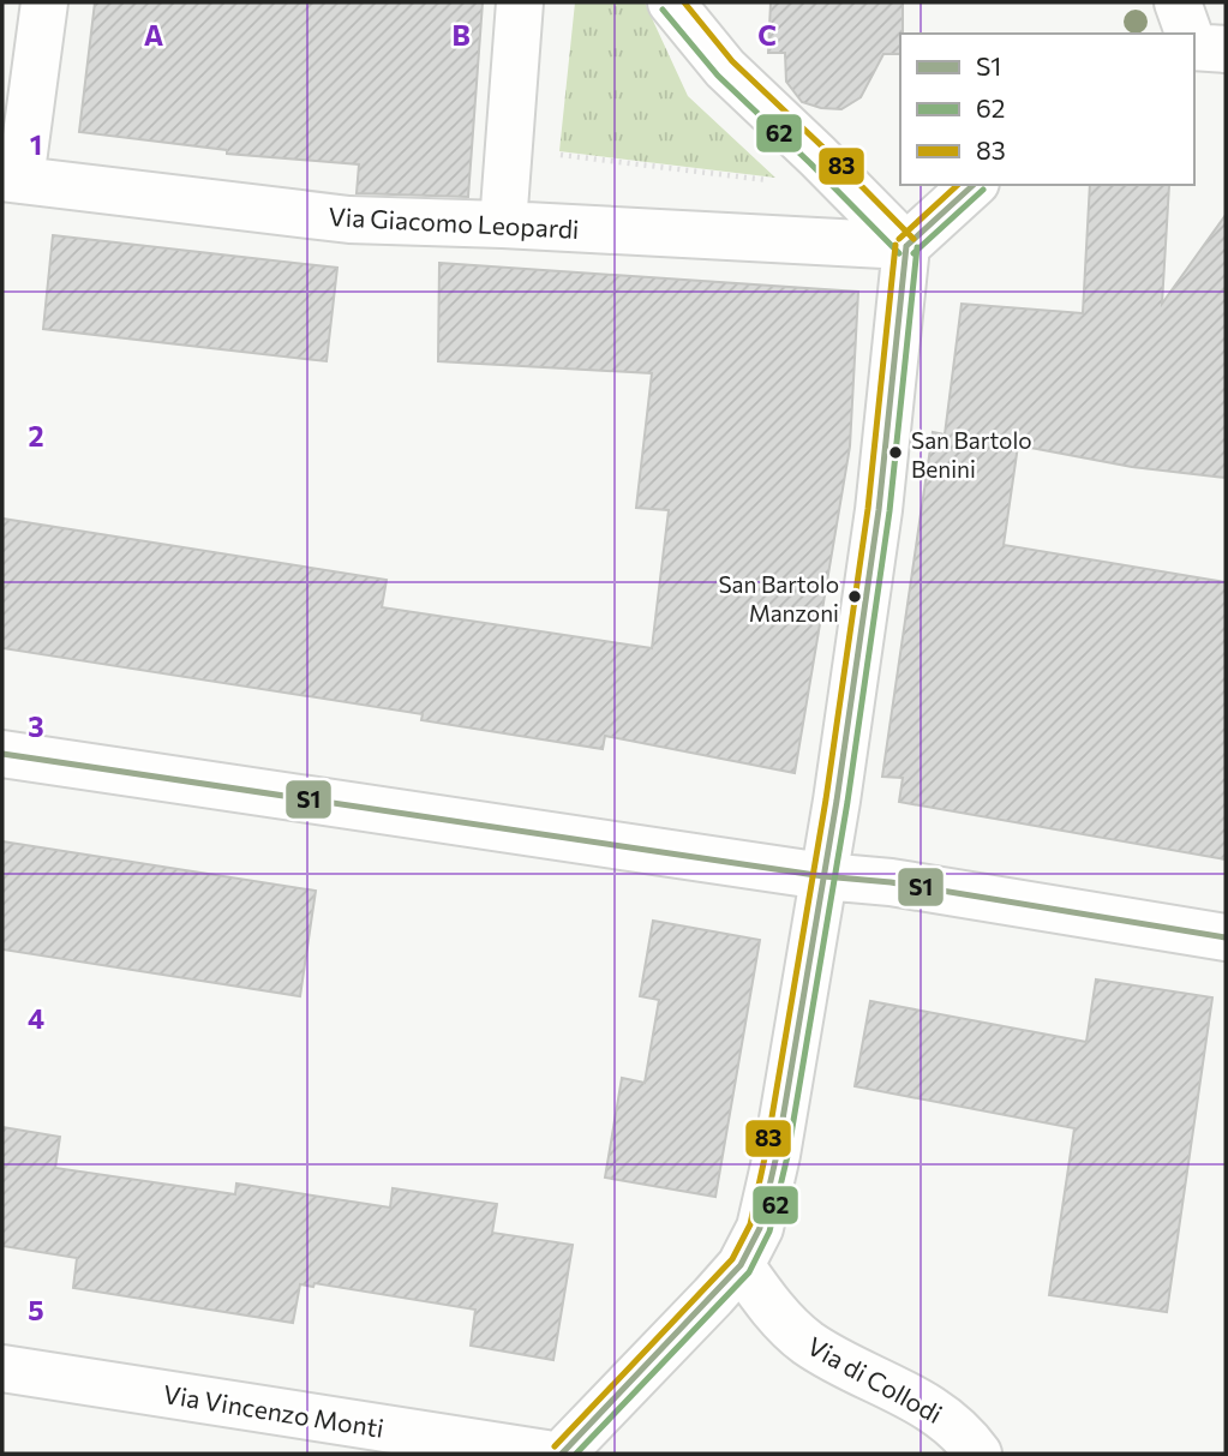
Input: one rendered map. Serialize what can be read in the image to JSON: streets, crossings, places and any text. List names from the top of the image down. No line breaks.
{"streets":{"street":["Via Giacomo Leopardi","Via di Collodi","Via Vincenzo Monti"]},"places":["San Bartolo Benini","San Bartolo Manzoni"],"lines":["transit line 83","transit line 62","transit line S1"],"legend":["S1","62","83"],"grid":{"columns":["A","B","C"],"rows":["1","2","3","4","5"]}}
